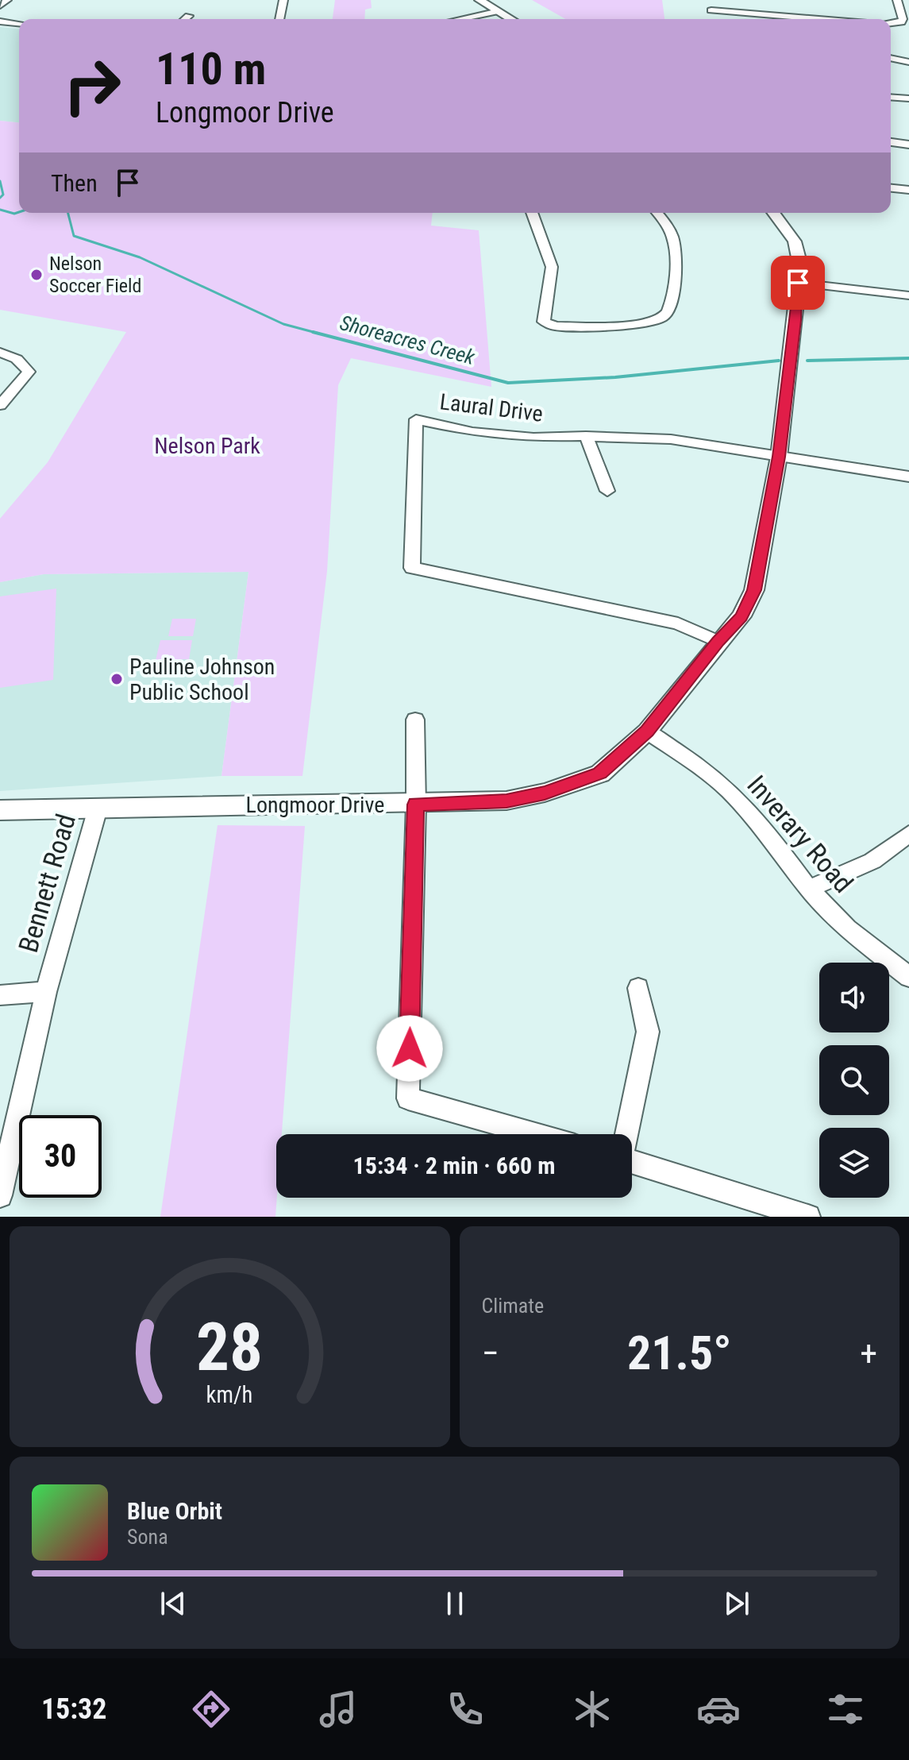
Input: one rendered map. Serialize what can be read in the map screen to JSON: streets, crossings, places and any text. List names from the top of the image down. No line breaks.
{"streets":{"street":["Laural Drive","Longmoor Drive","Inverary Road","Bennett Road"]},"crossings":[["Laural Drive","Longmoor Drive"],["Longmoor Drive","Inverary Road"],["Longmoor Drive","Bennett Road"]],"water":["Shoreacres Creek"],"parks":["Nelson Park"],"places":["Nelson Soccer Field","Pauline Johnson Public School"],"page":{"turn":["110 m","Longmoor Drive"],"then":"Then","limit":"30","trip":"15:34 · 2 min · 660 m","tile":"Climate","heat":["−","21.5°","+"],"song":["Blue Orbit","Sona"],"tabs":"15:32","gauge":["28","km/h"]}}
